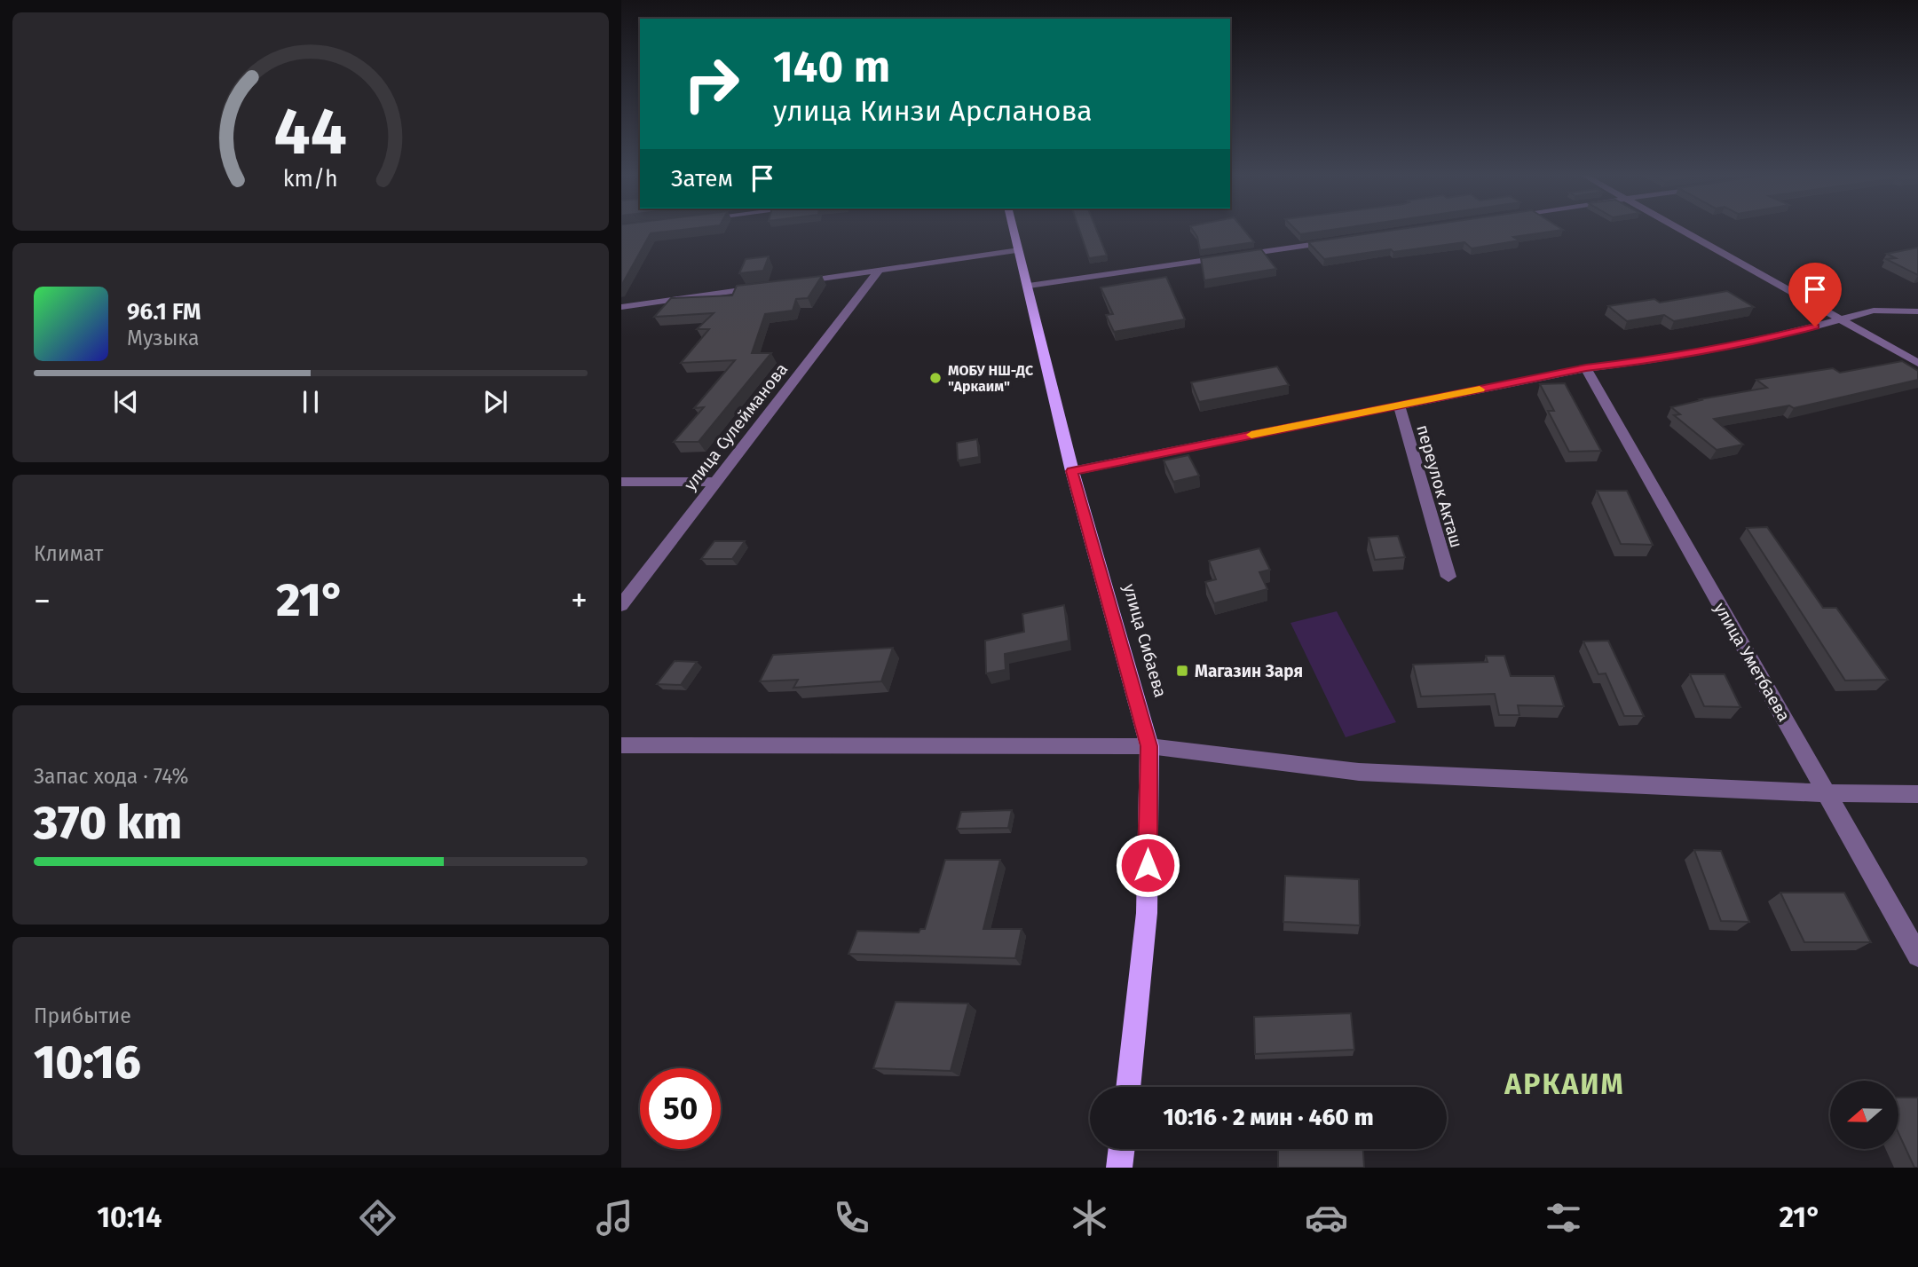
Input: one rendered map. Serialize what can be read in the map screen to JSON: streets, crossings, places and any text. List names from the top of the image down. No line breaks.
{"streets":{"main road":["улица Сибаева"],"street":["улица Сулейманова","переулок Акташ","улица Уметбаева"]},"districts":["АРКАИМ"],"places":{"other":["МОБУ НШ-ДС \"Аркаим\""],"transit":["Магазин Заря"]},"north":"left","page":{"turn":["140 m","улица Кинзи Арсланова"],"then":"Затем","song":["96.1 FM","Музыка"],"tile":["Климат",["Запас хода · 74%","370 km"],["Прибытие","10:16"]],"heat":["−","21°","+"],"limit":"50","trip":"10:16 · 2 мин · 460 m","tabs":["10:14","21°"],"gauge":["44","km/h"]}}
